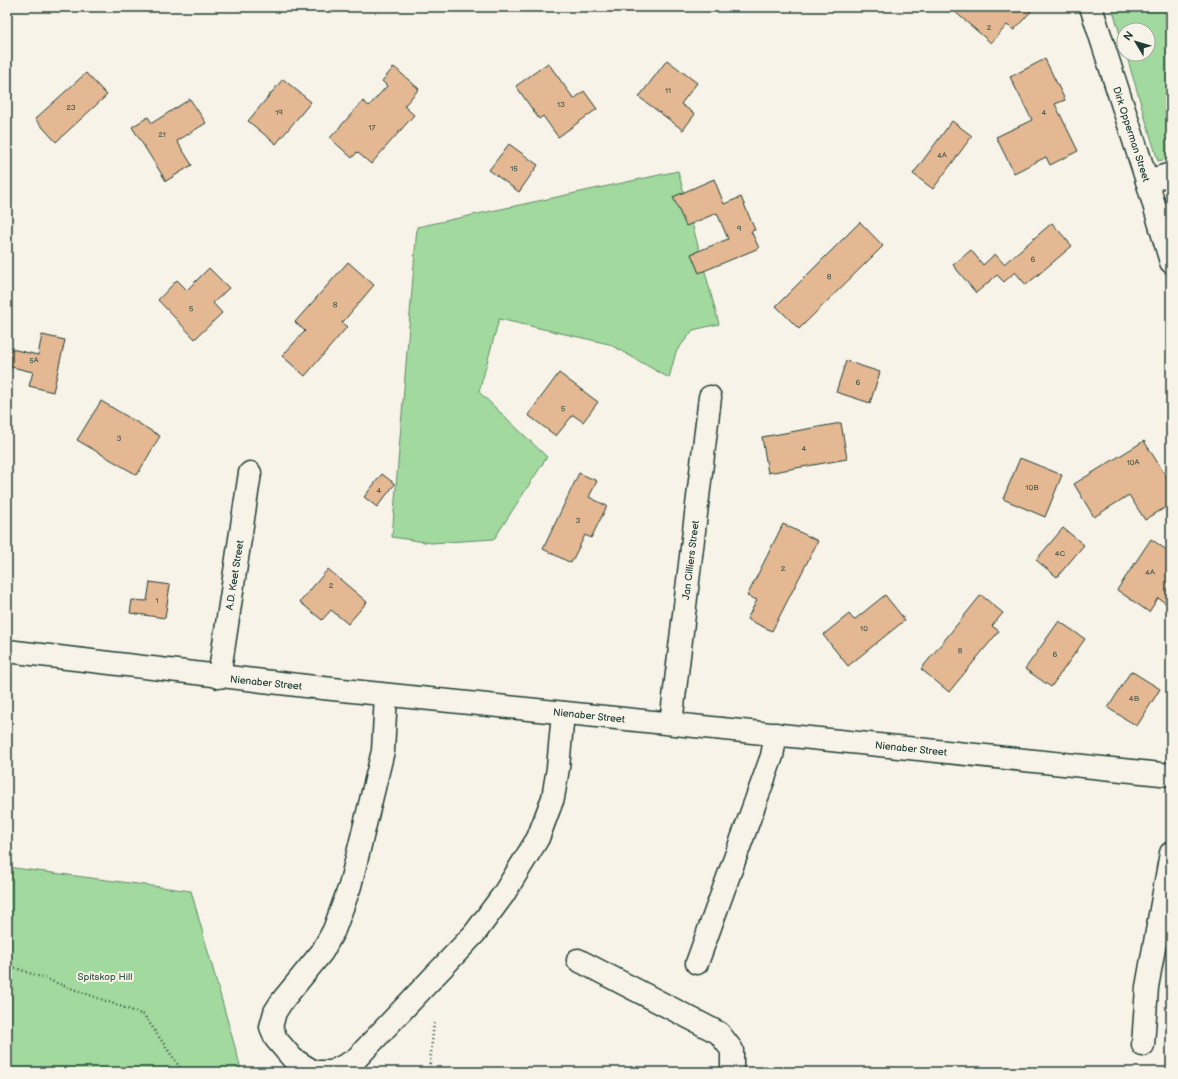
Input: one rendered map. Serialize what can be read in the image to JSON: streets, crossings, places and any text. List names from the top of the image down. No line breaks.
{"streets":{"street":["Dirk Opperman Street","Jan Cilliers Street","A.D. Keet Street","Nienaber Street"]},"crossings":[["Jan Cilliers Street","Nienaber Street"],["A.D. Keet Street","Nienaber Street"]],"parks":["Spitskop Hill"],"house_numbers":["2","11","13","23","19","4","17","21","4A","15","9","6","8","8","5","5A","6","5","3","4","10A","10B","4","3","4C","2","4A","2","1","10","8","6","4B"],"north":"top left"}
